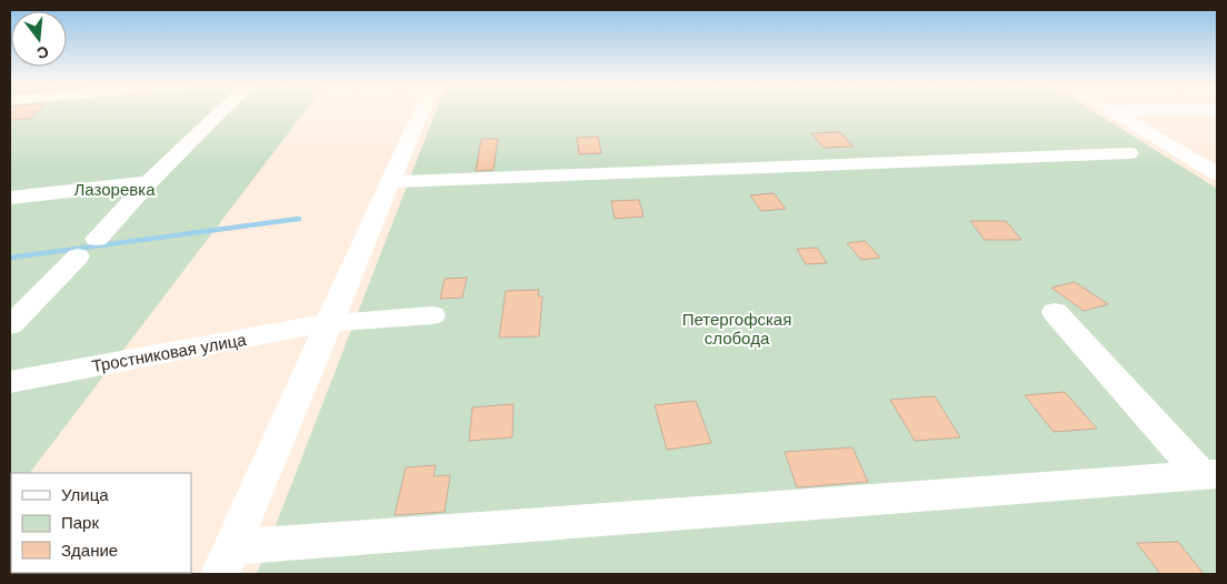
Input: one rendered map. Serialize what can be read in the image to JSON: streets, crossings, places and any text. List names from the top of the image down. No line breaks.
{"streets":{"street":["Тростниковая улица"]},"parks":["Лазоревка","Петергофская слобода"],"legend":["Улица","Парк","Здание"],"north":"bottom"}
